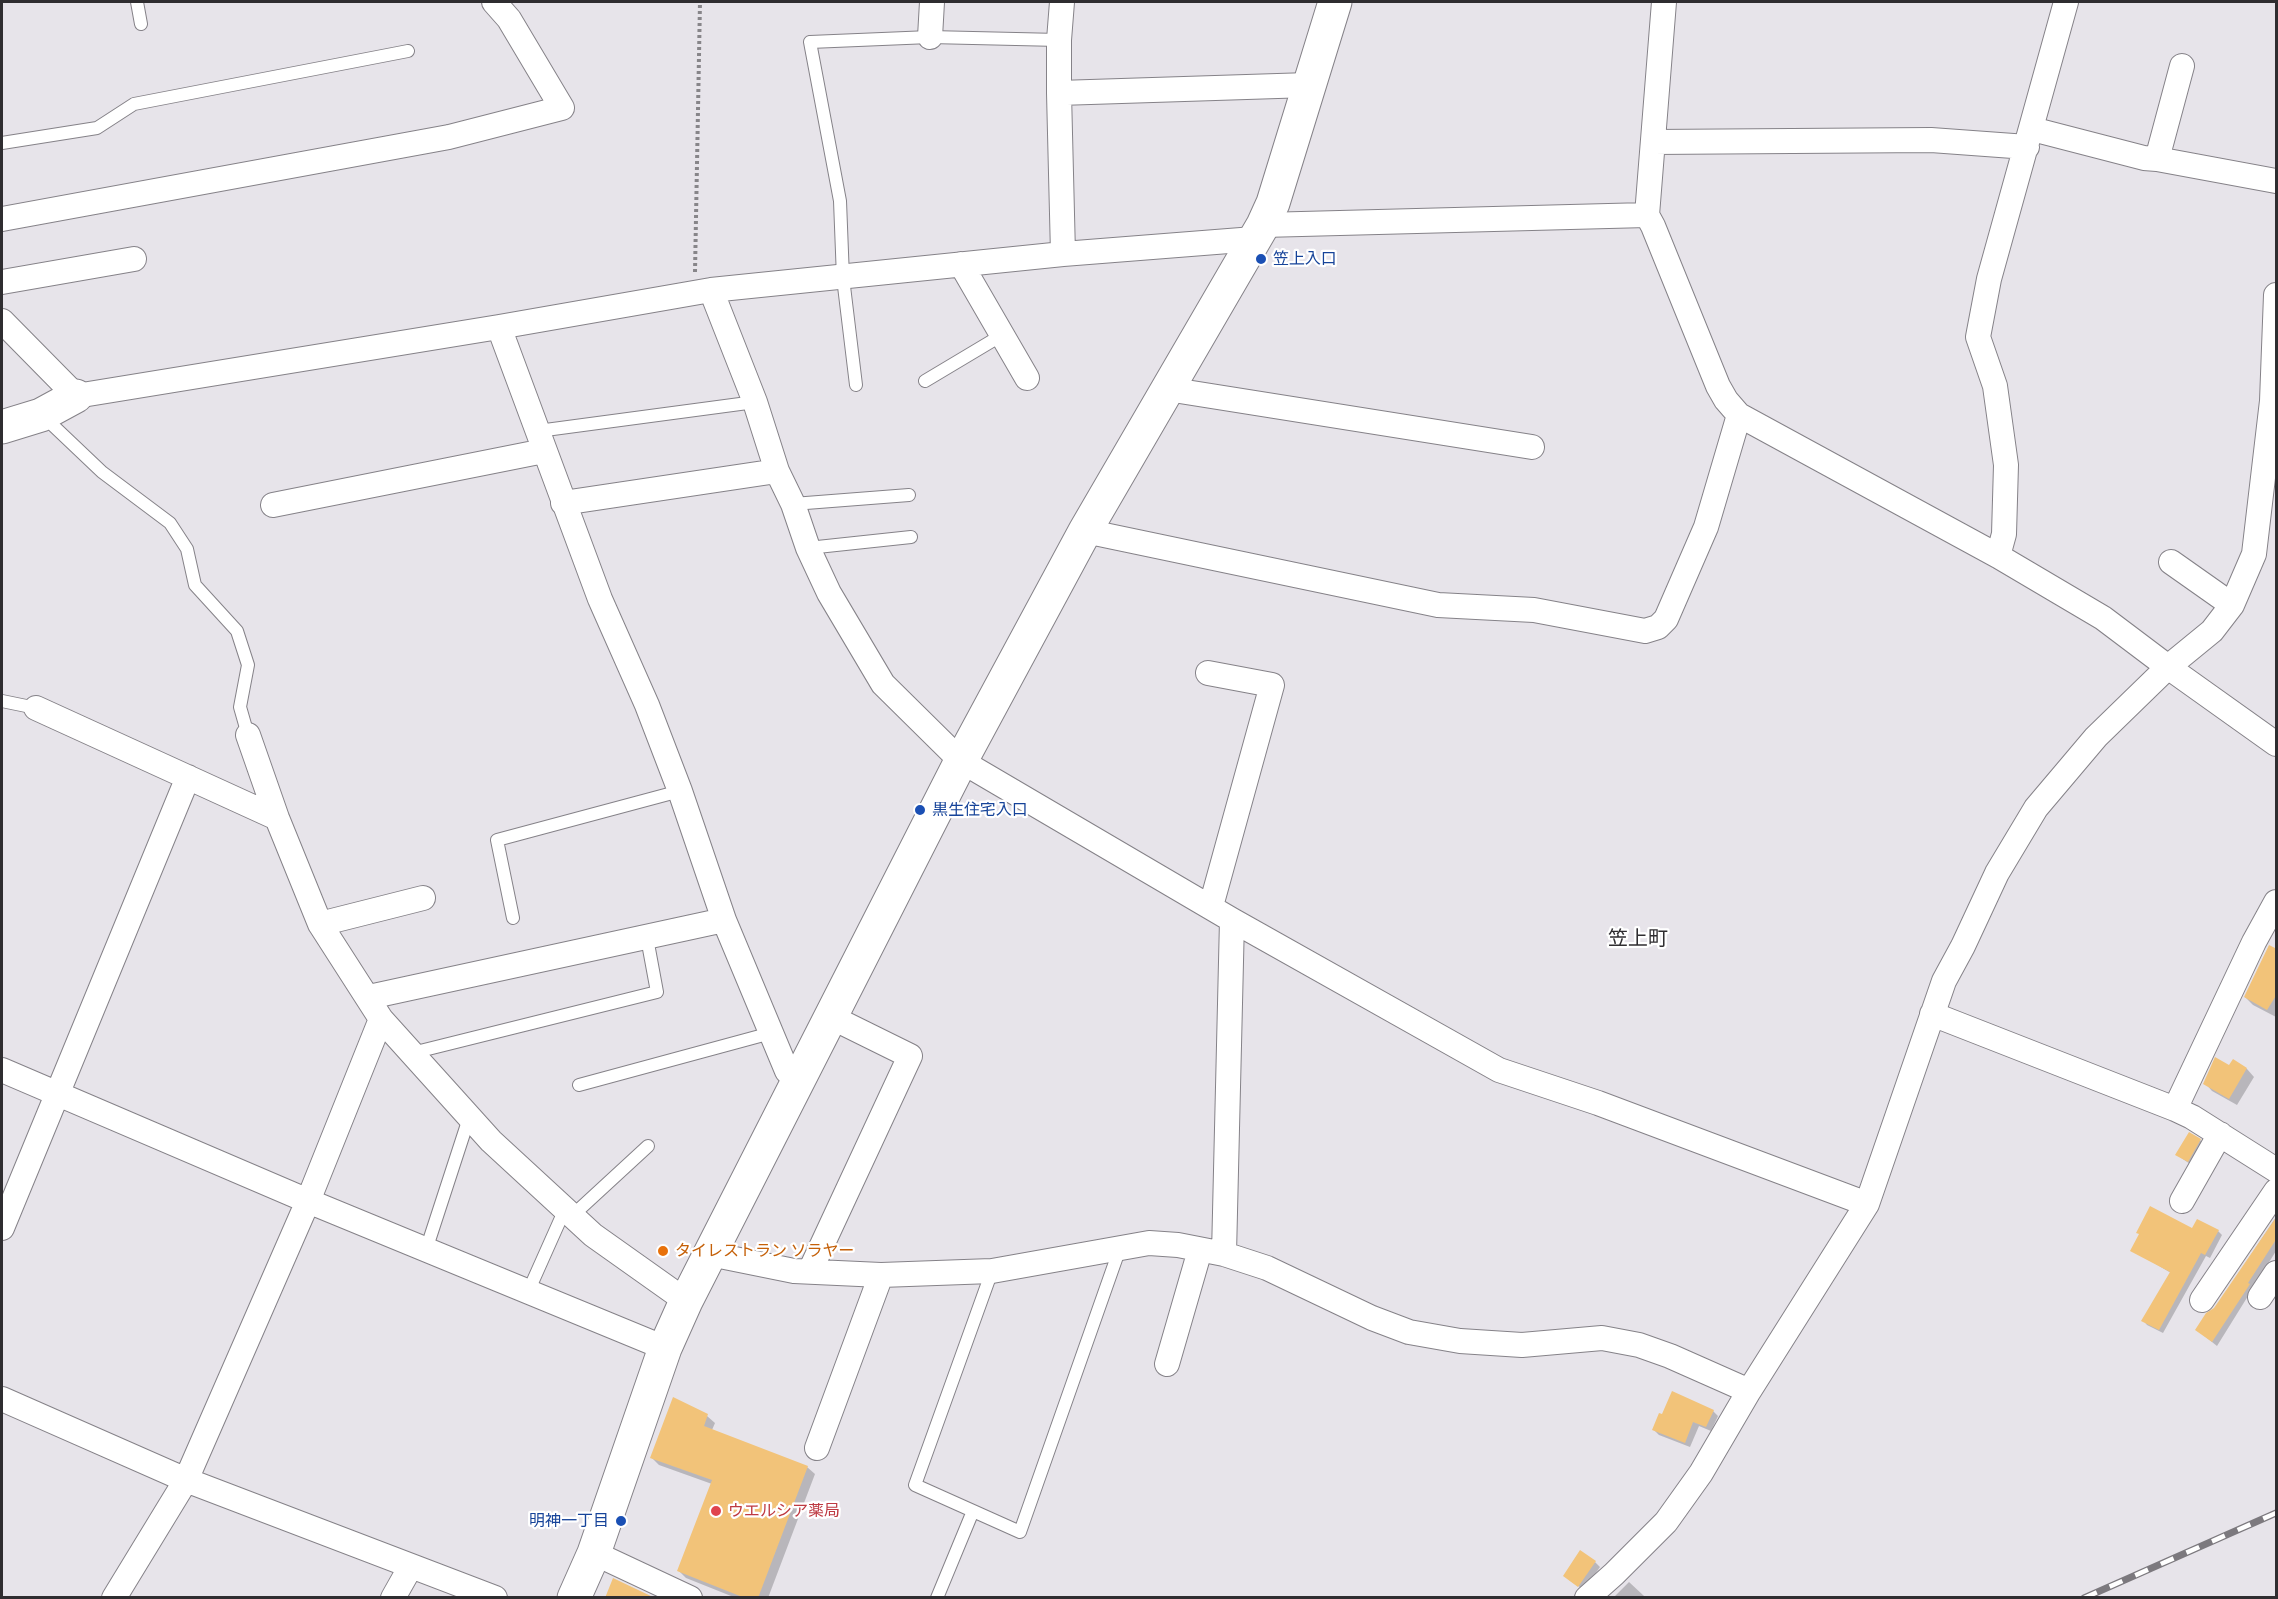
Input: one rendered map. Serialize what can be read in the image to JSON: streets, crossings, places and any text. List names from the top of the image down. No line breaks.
{"districts":["笠上町"],"places":["笠上入口","黒生住宅入口","タイレストラン ソラヤー","ウエルシア薬局","明神一丁目"]}
